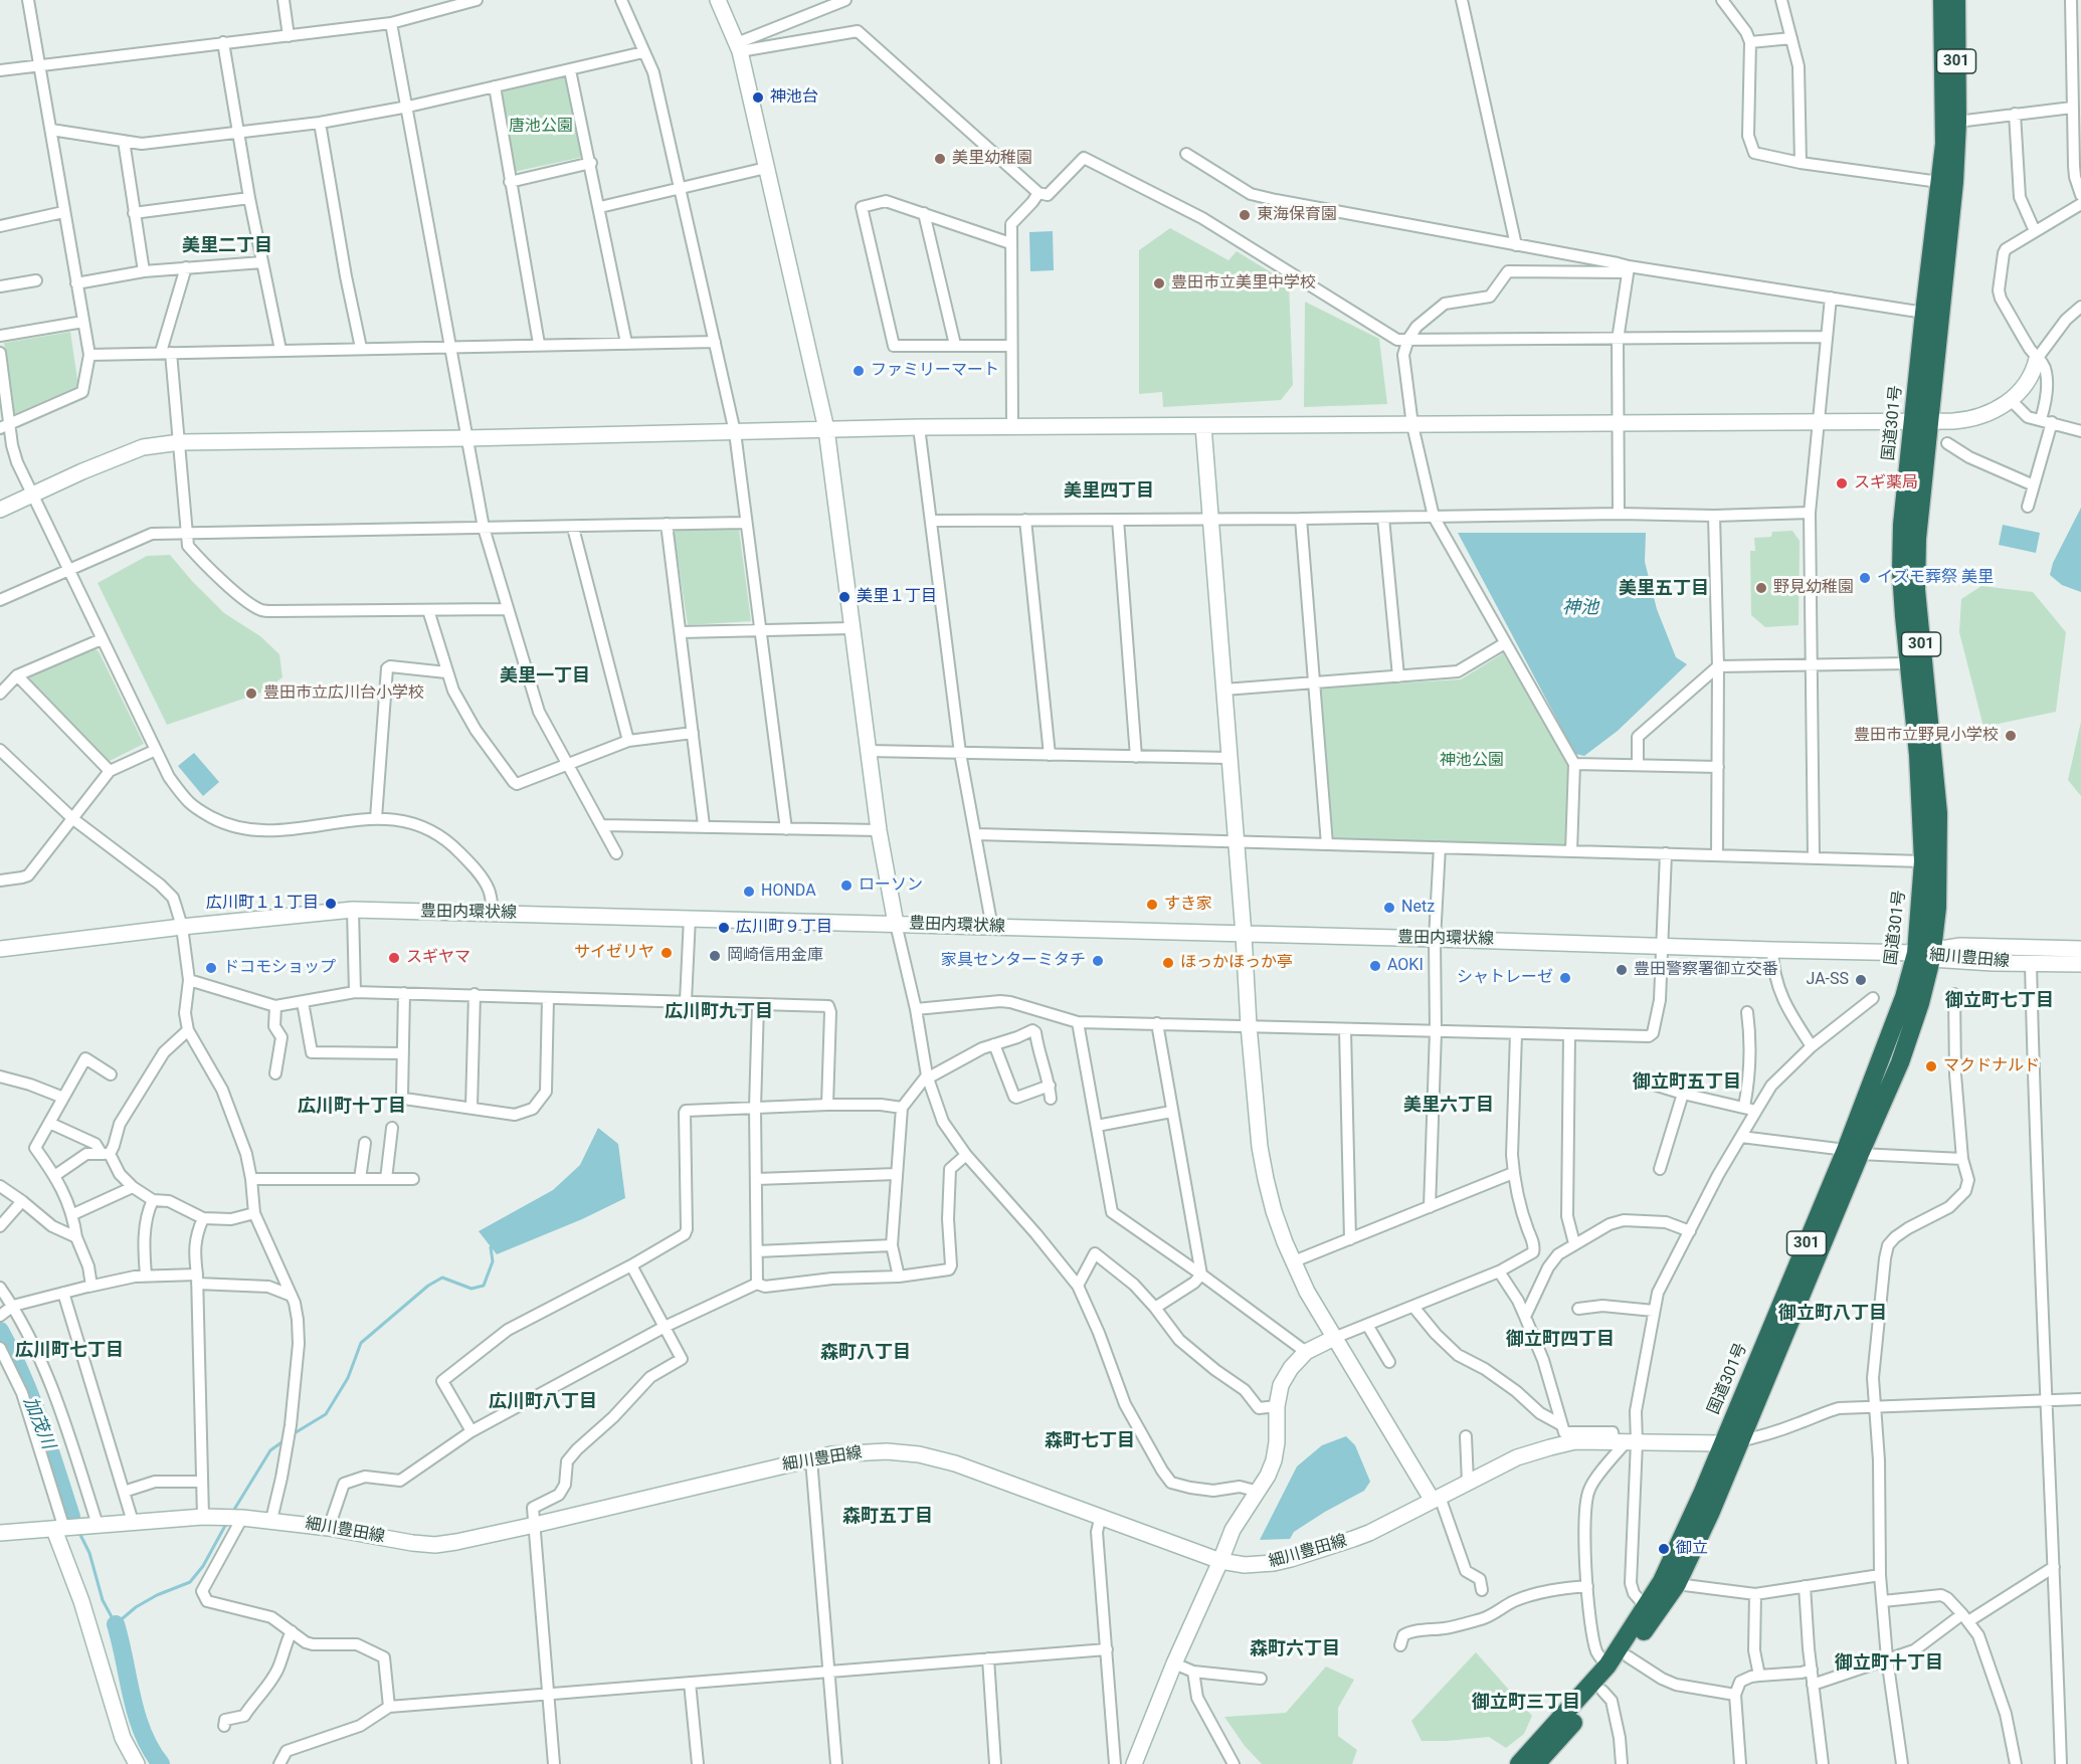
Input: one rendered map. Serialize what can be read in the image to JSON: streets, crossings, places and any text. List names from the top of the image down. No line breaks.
{"streets":{"highway":["301","国道301号"],"street":["豊田内環状線","細川豊田線"]},"crossings":[["国道301号","豊田内環状線"],["国道301号","細川豊田線"],["豊田内環状線","細川豊田線"]],"districts":["美里二丁目","美里四丁目","美里五丁目","美里一丁目","御立町七丁目","広川町九丁目","御立町五丁目","美里六丁目","広川町十丁目","御立町八丁目","御立町四丁目","広川町七丁目","森町八丁目","広川町八丁目","森町七丁目","森町五丁目","森町六丁目","御立町十丁目","御立町三丁目"],"water":["神池","加茂川"],"parks":["唐池公園","神池公園"],"places":["神池台","美里幼稚園","東海保育園","豊田市立美里中学校","ファミリーマート","スギ薬局","イズモ葬祭 美里","野見幼稚園","美里１丁目","豊田市立広川台小学校","豊田市立野見小学校","ローソン","HONDA","広川町１１丁目","すき家","Netz","広川町９丁目","サイゼリヤ","岡崎信用金庫","スギヤマ","家具センターミタチ","ほっかほっか亭","AOKI","ドコモショップ","豊田警察署御立交番","シャトレーゼ","JA-SS","マクドナルド","御立"]}
